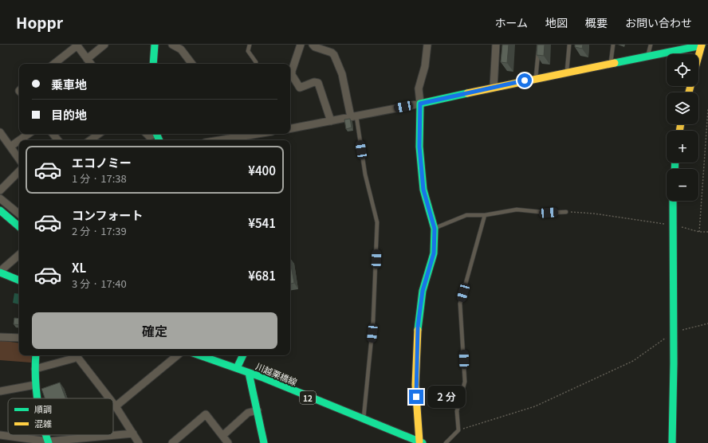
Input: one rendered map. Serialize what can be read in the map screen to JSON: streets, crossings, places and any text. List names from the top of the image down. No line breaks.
{"streets":{"street":["川越栗橋線","12"]},"legend":["順調","混雑"],"page":{"header":"Hoppr","nav":["ホーム","地図","概要","お問い合わせ"],"map_buttons":["+","−"],"banner":["乗車地","目的地"],"list":[{"name":"エコノミー","note":"1 分 · 17:38","value":"¥400"},{"name":"コンフォート","note":"2 分 · 17:39","value":"¥541"},{"name":"XL","note":"3 分 · 17:40","value":"¥681"}],"buttons":"確定","bubble":"2 分"}}
